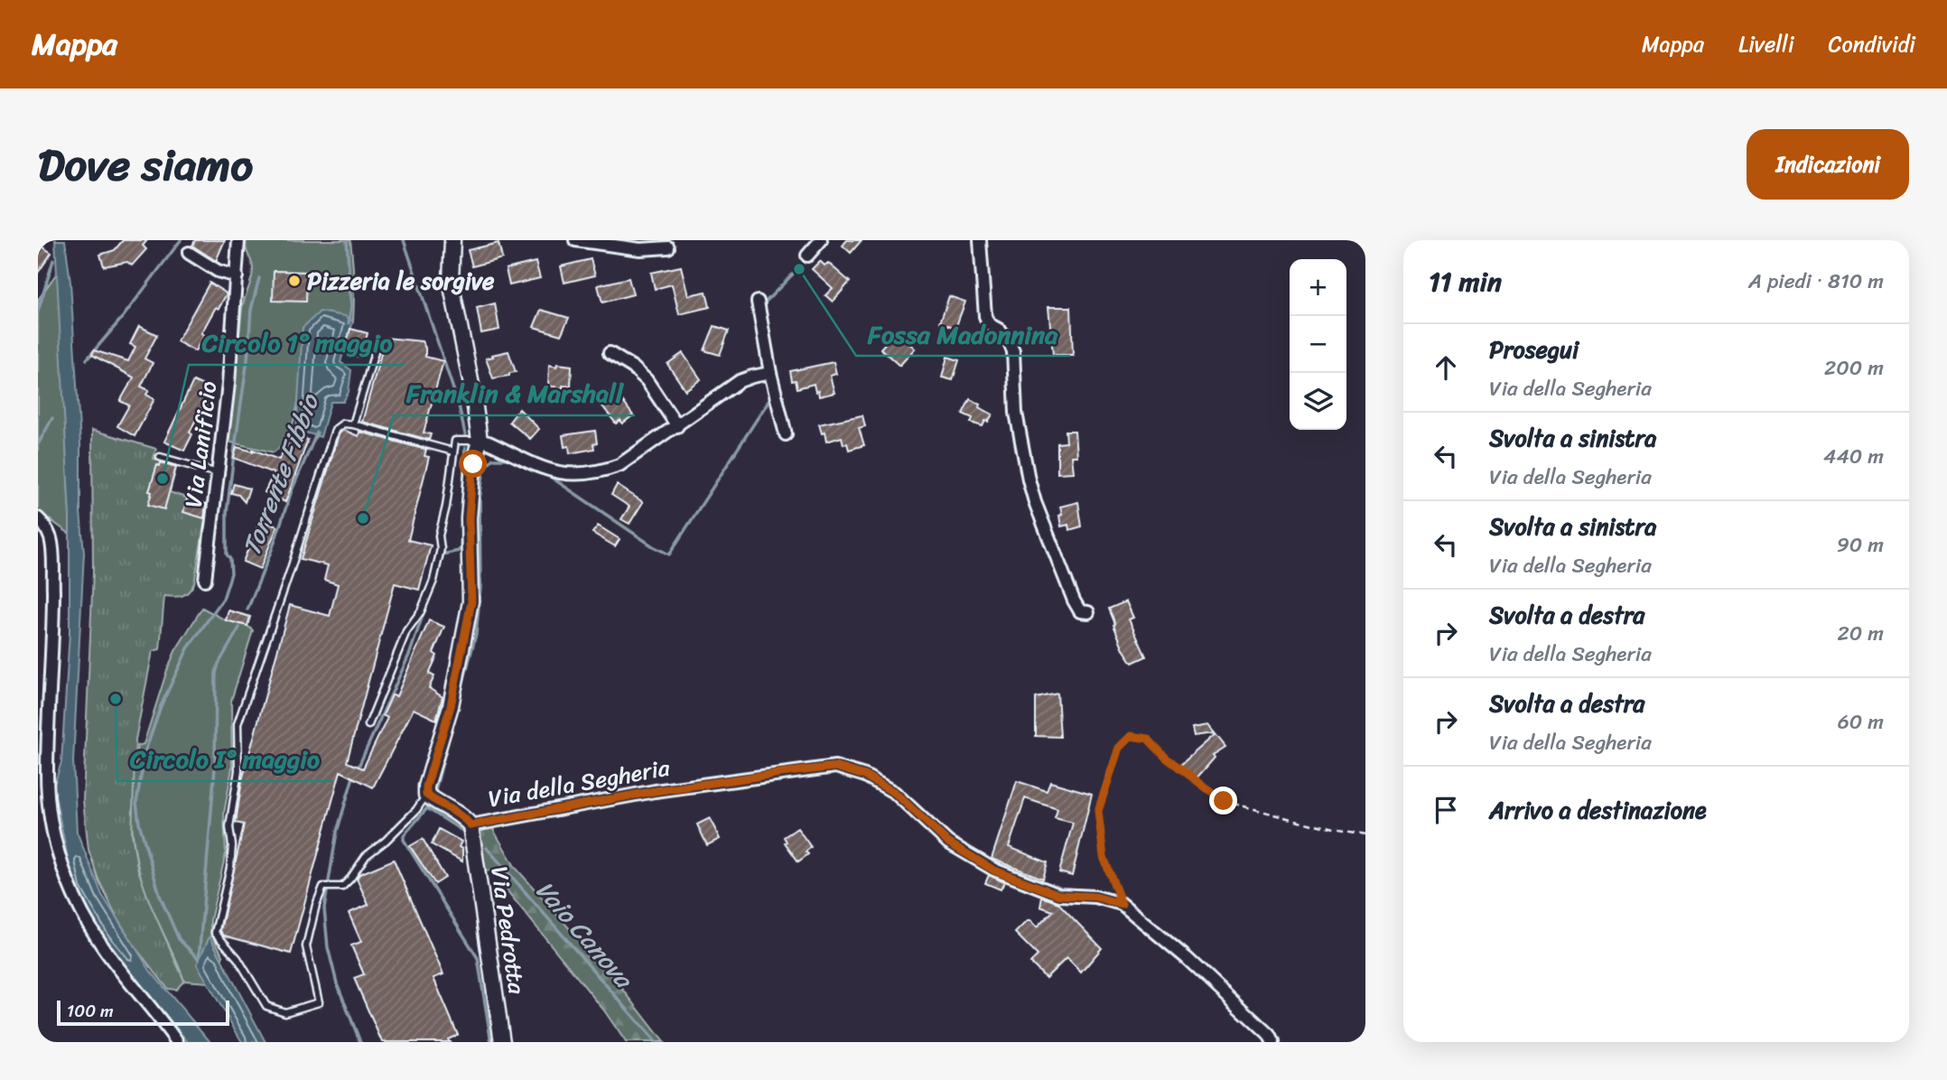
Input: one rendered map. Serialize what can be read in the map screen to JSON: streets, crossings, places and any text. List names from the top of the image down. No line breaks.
{"streets":{"street":["Via Lanificio","Via della Segheria","Via Pedrotta"]},"crossings":[["Via della Segheria","Via Pedrotta"]],"water":["Torrente Fibbio","Vaio Canova"],"places":["Fossa Madonnina","Pizzeria le sorgive","Circolo 1° maggio","Franklin & Marshall","Circolo I° maggio"],"scale_bar":"100 m","page":{"header":"Mappa","nav":["Mappa","Livelli","Condividi"],"title":"Dove siamo","buttons":"Indicazioni","heading":["11 min","A piedi · 810 m"],"map_buttons":["+","−"],"list":[["Prosegui","Via della Segheria","200 m"],["Svolta a sinistra","Via della Segheria","440 m"],["Svolta a sinistra","Via della Segheria","90 m"],["Svolta a destra","Via della Segheria","20 m"],["Svolta a destra","Via della Segheria","60 m"],"Arrivo a destinazione"],"scale":"100 m"}}
